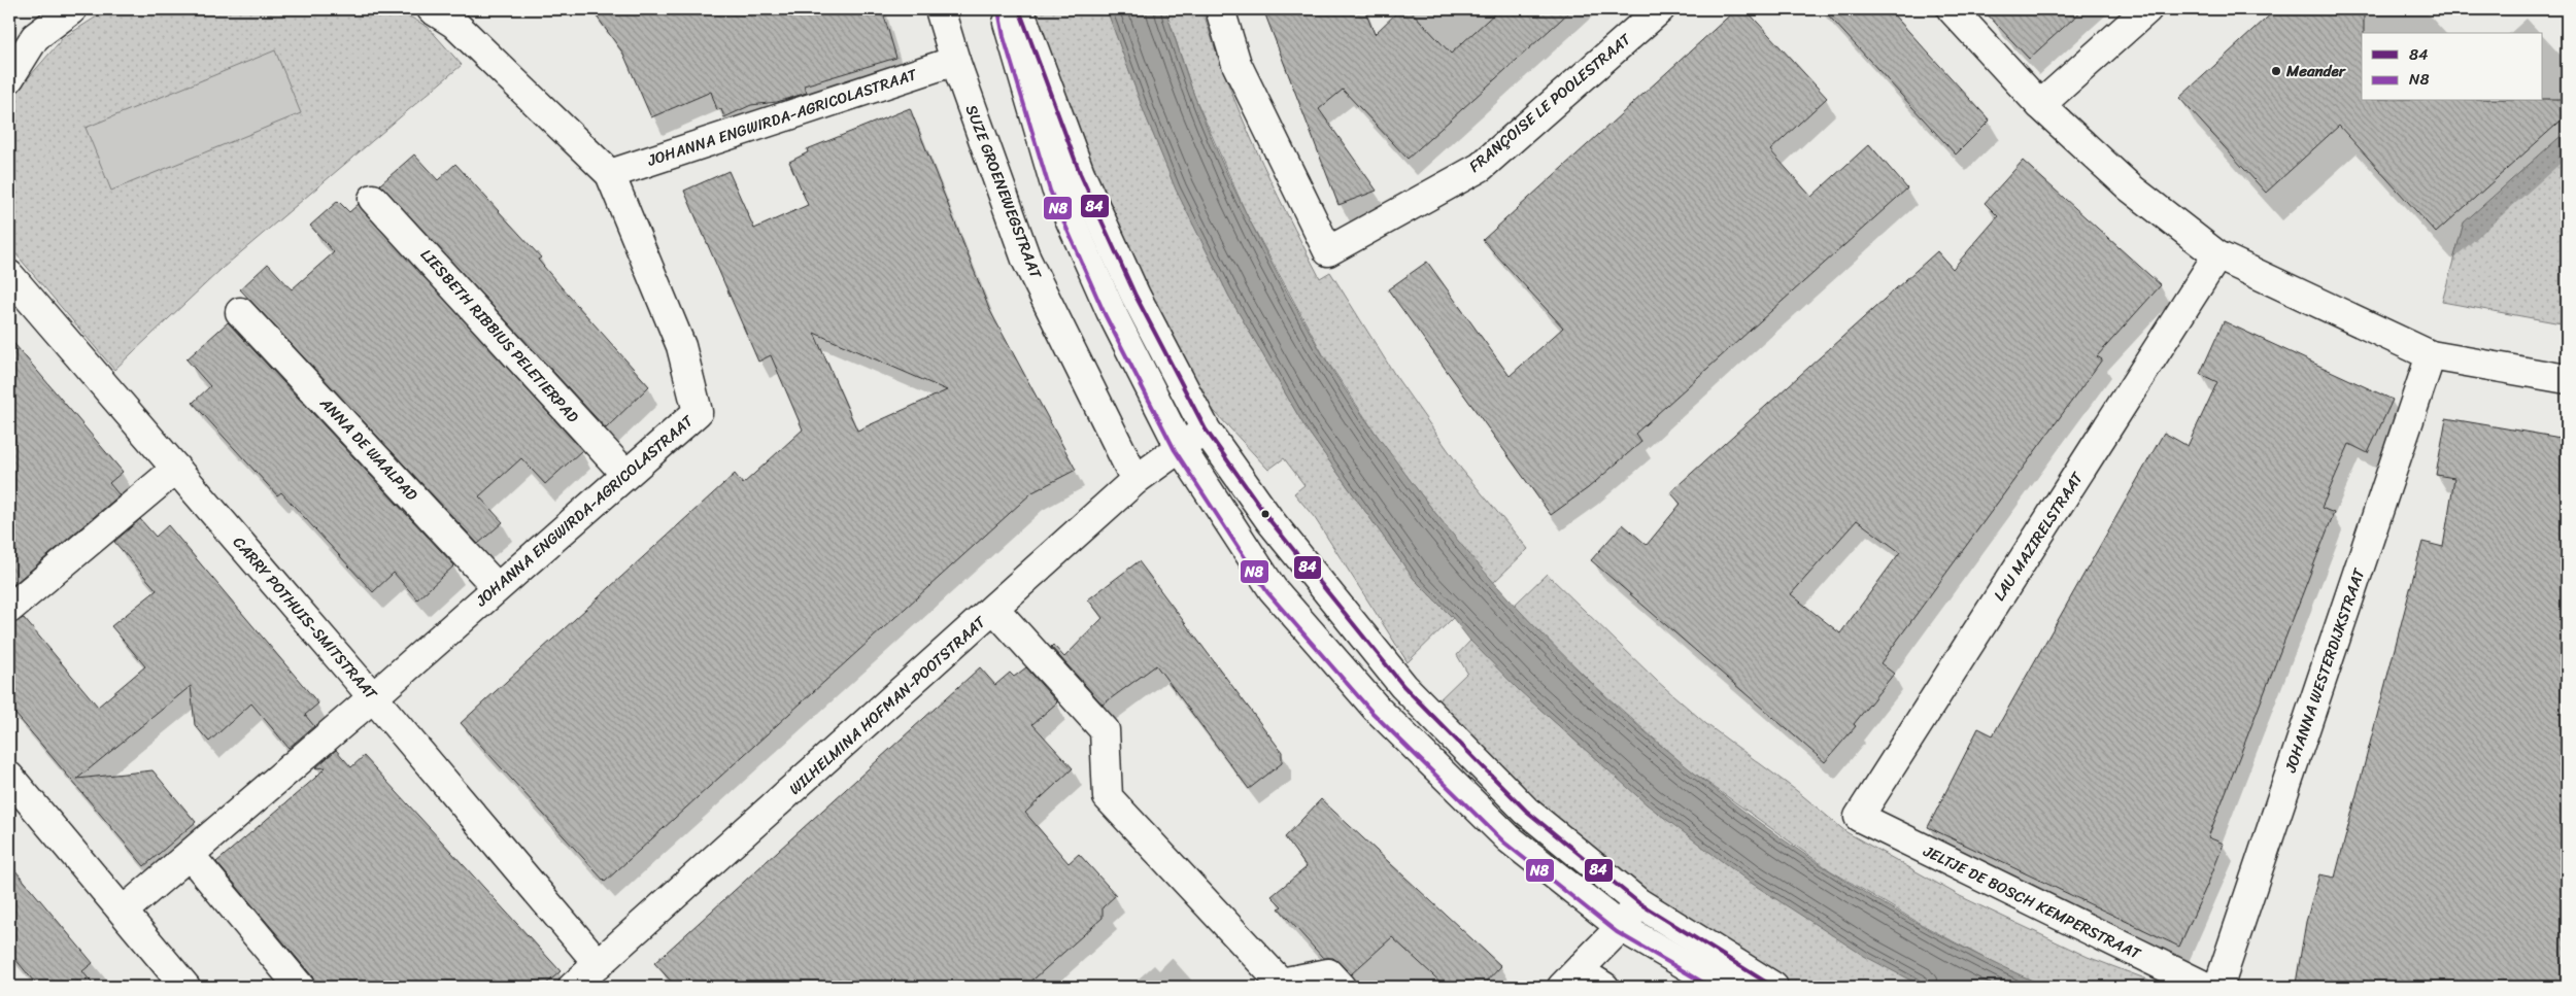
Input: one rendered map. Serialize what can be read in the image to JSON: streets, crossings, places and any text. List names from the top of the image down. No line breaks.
{"streets":{"street":["FRANÇOISE LE POOLESTRAAT","JOHANNA ENGWIRDA-AGRICOLASTRAAT","SUZE GROENEWEGSTRAAT","LIESBETH RIBBIUS PELETIERPAD","ANNA DE WAALPAD","LAU MAZIRELSTRAAT","CARRY POTHUIS-SMITSTRAAT","JOHANNA WESTERDIJKSTRAAT","WILHELMINA HOFMAN-POOTSTRAAT","JELTJE DE BOSCH KEMPERSTRAAT"]},"crossings":[["JOHANNA ENGWIRDA-AGRICOLASTRAAT","SUZE GROENEWEGSTRAAT"],["JOHANNA ENGWIRDA-AGRICOLASTRAAT","LIESBETH RIBBIUS PELETIERPAD"],["JOHANNA ENGWIRDA-AGRICOLASTRAAT","ANNA DE WAALPAD"],["JOHANNA ENGWIRDA-AGRICOLASTRAAT","CARRY POTHUIS-SMITSTRAAT"],["SUZE GROENEWEGSTRAAT","WILHELMINA HOFMAN-POOTSTRAAT"],["LAU MAZIRELSTRAAT","JELTJE DE BOSCH KEMPERSTRAAT"],["CARRY POTHUIS-SMITSTRAAT","WILHELMINA HOFMAN-POOTSTRAAT"]],"places":["Meander"],"lines":["transit line 84","transit line N8"],"legend":["84","N8"]}
